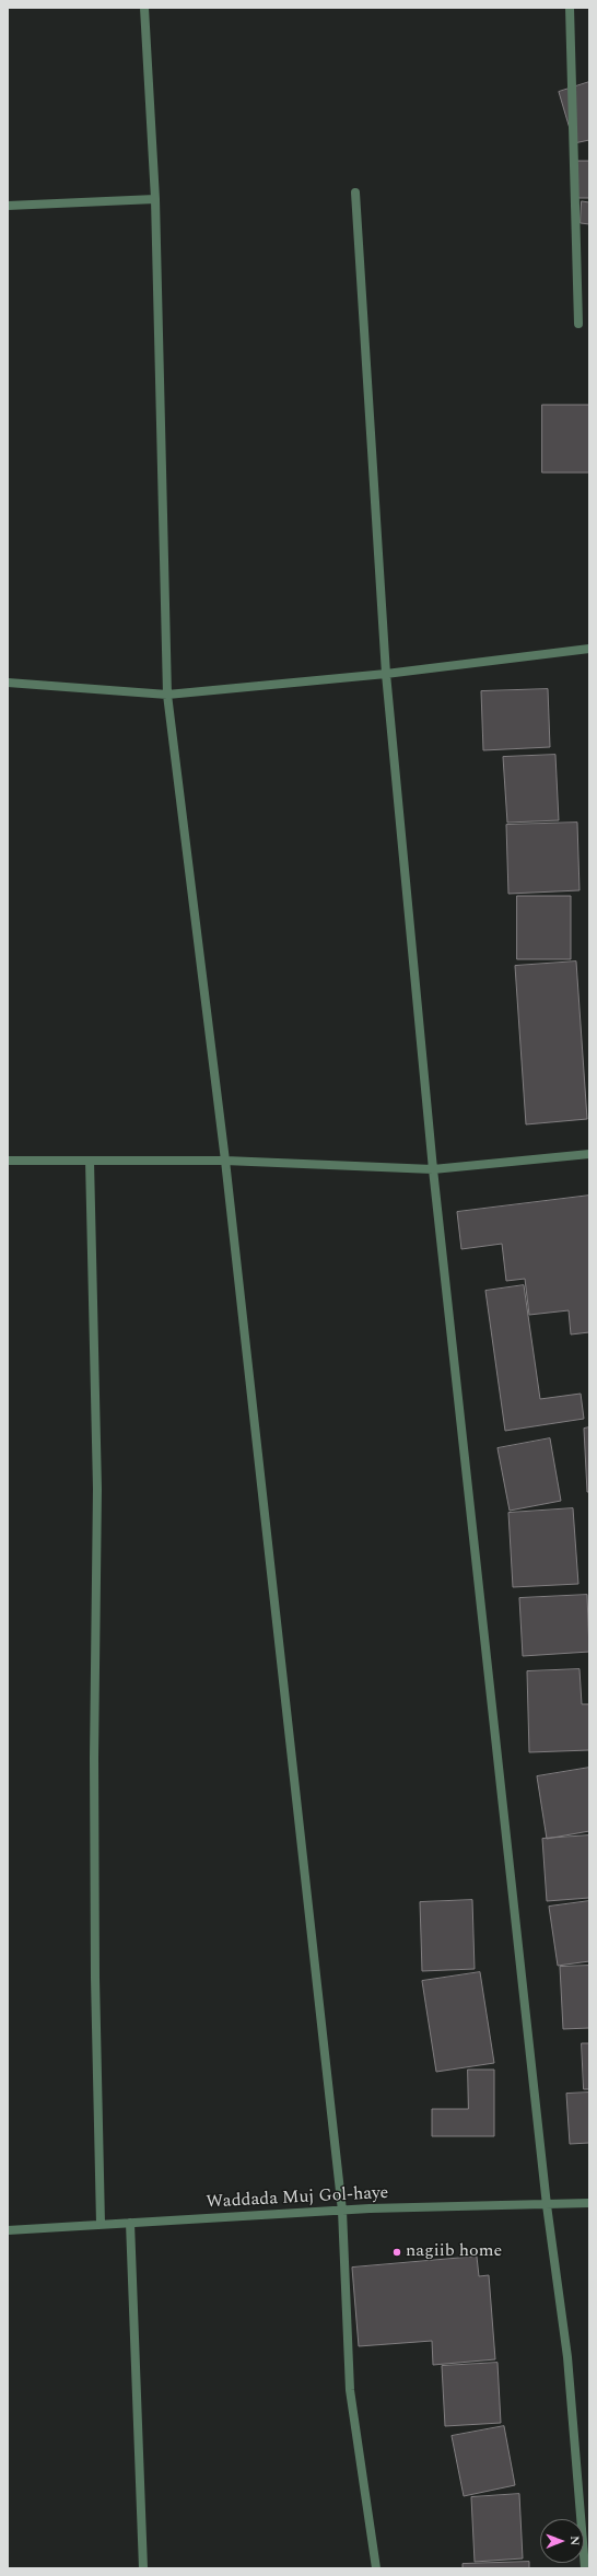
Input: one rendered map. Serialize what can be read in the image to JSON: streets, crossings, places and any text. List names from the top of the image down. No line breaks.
{"streets":{"street":["Waddada Muj Gol-haye"]},"places":["nagiib home"],"north":"right"}
